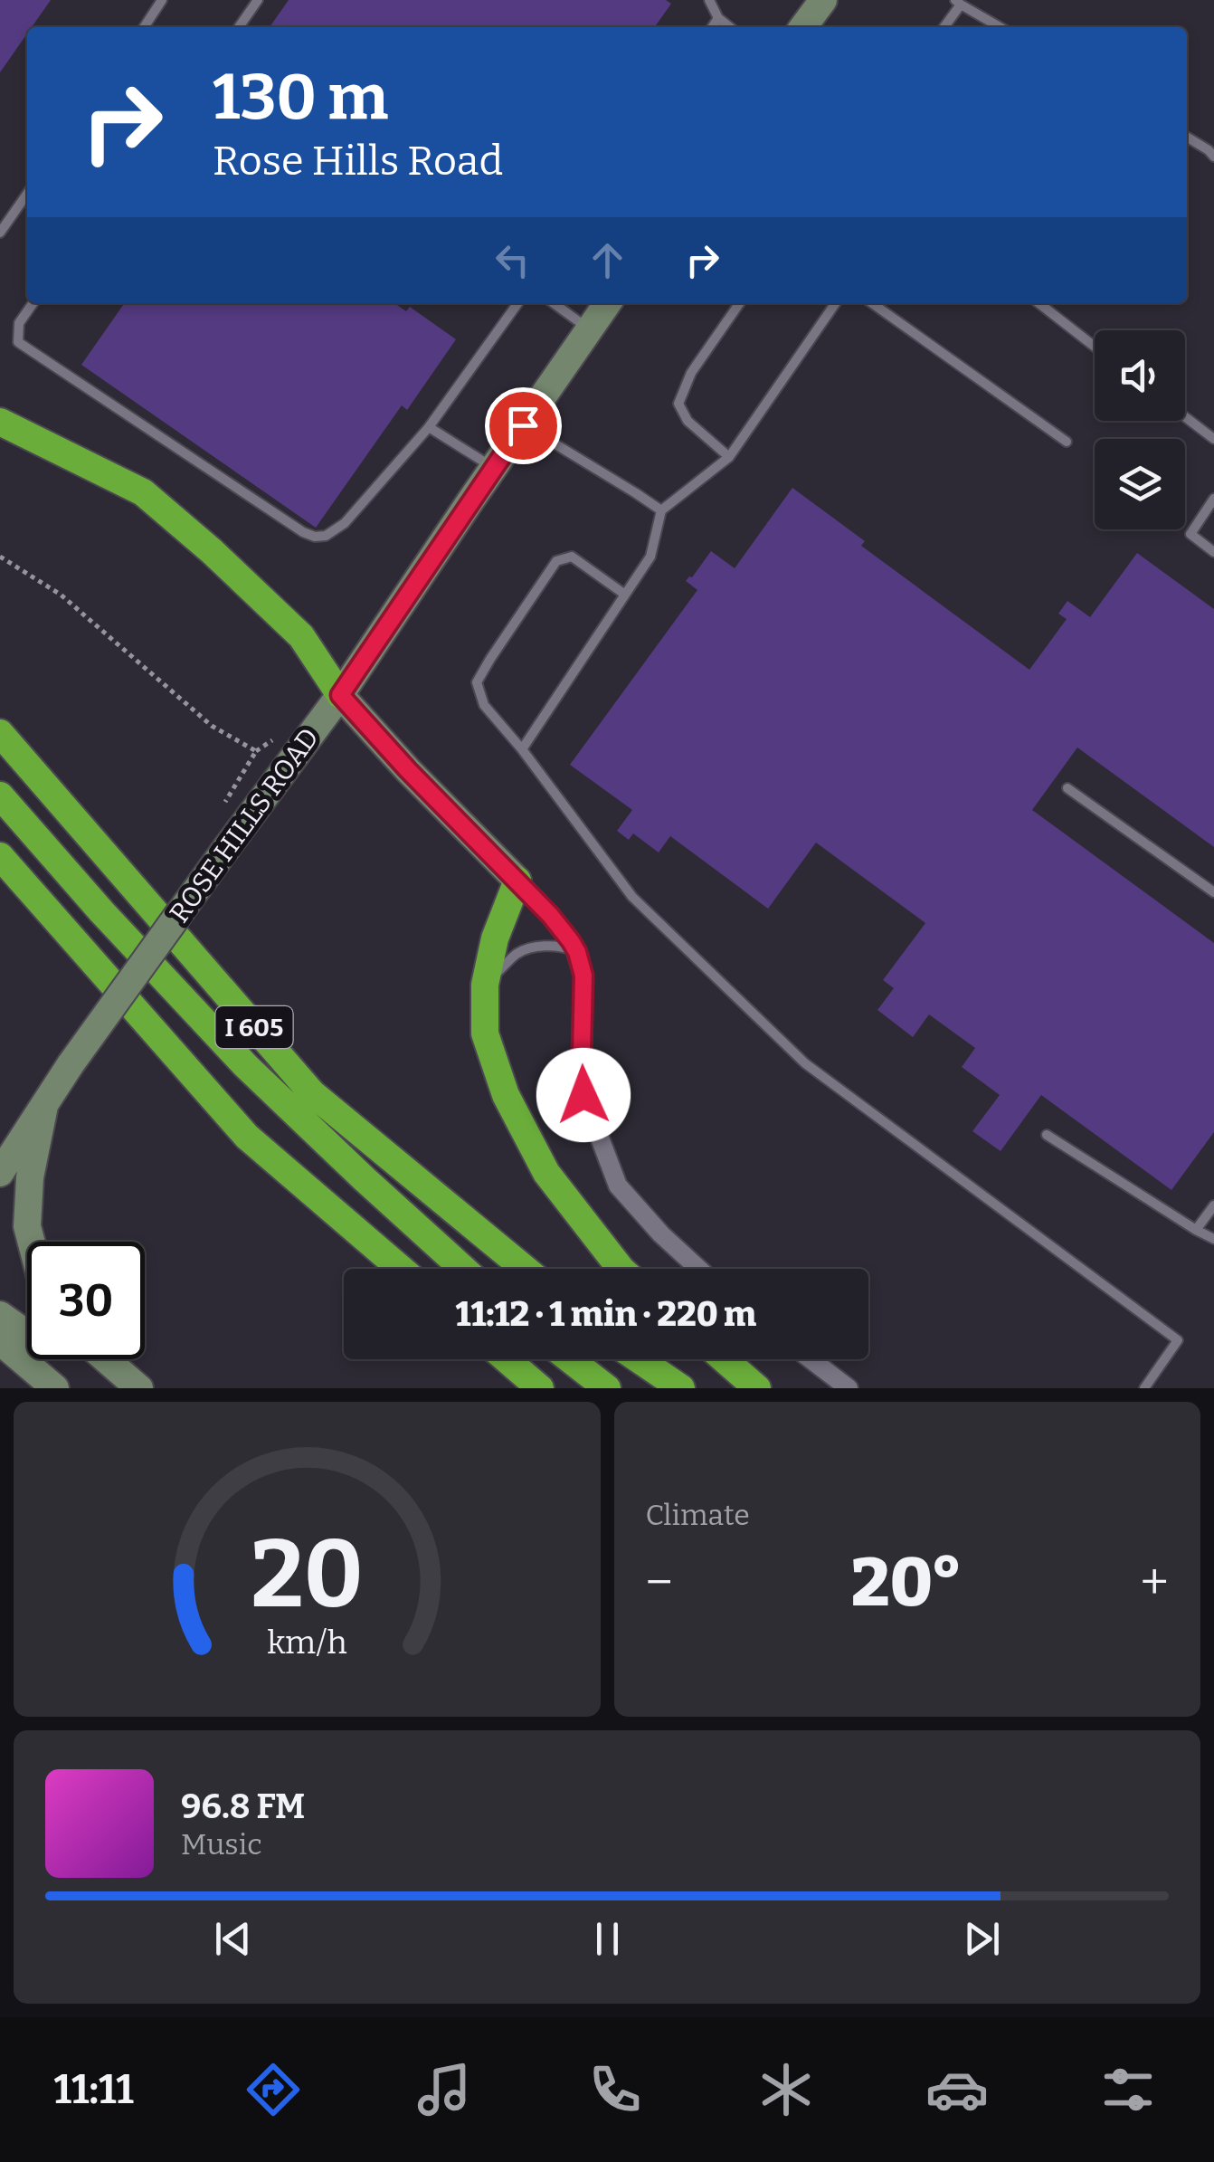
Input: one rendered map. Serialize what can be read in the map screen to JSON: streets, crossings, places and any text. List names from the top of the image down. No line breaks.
{"streets":{"highway":["I 605"],"main road":["ROSE HILLS ROAD"]},"page":{"turn":["130 m","Rose Hills Road"],"limit":"30","trip":"11:12 · 1 min · 220 m","tile":"Climate","heat":["−","20°","+"],"song":["96.8 FM","Music"],"tabs":"11:11","gauge":["20","km/h"]}}
